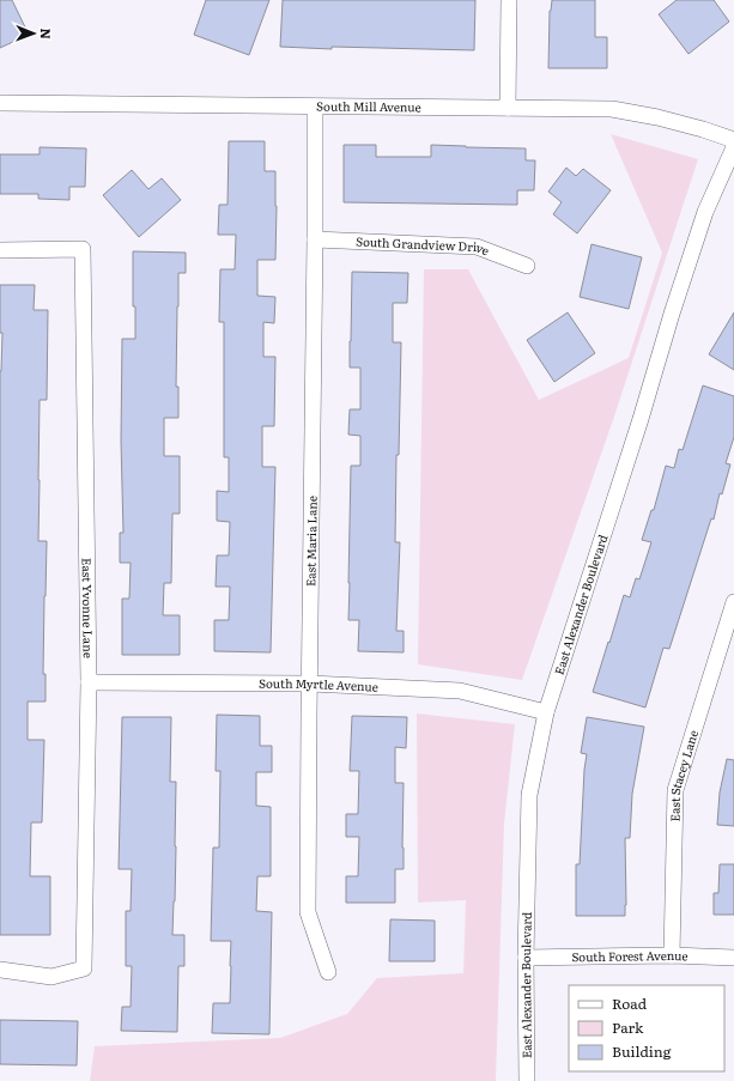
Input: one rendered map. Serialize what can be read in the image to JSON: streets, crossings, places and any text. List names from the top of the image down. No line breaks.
{"streets":{"street":["South Mill Avenue","South Grandview Drive","East Maria Lane","East Alexander Boulevard","East Yvonne Lane","South Myrtle Avenue","East Stacey Lane","South Forest Avenue"]},"crossings":[["South Mill Avenue","East Maria Lane"],["South Grandview Drive","East Maria Lane"],["East Maria Lane","South Myrtle Avenue"],["East Alexander Boulevard","South Myrtle Avenue"],["East Alexander Boulevard","South Forest Avenue"],["East Yvonne Lane","South Myrtle Avenue"],["East Stacey Lane","South Forest Avenue"]],"legend":["Road","Park","Building"],"north":"right"}
